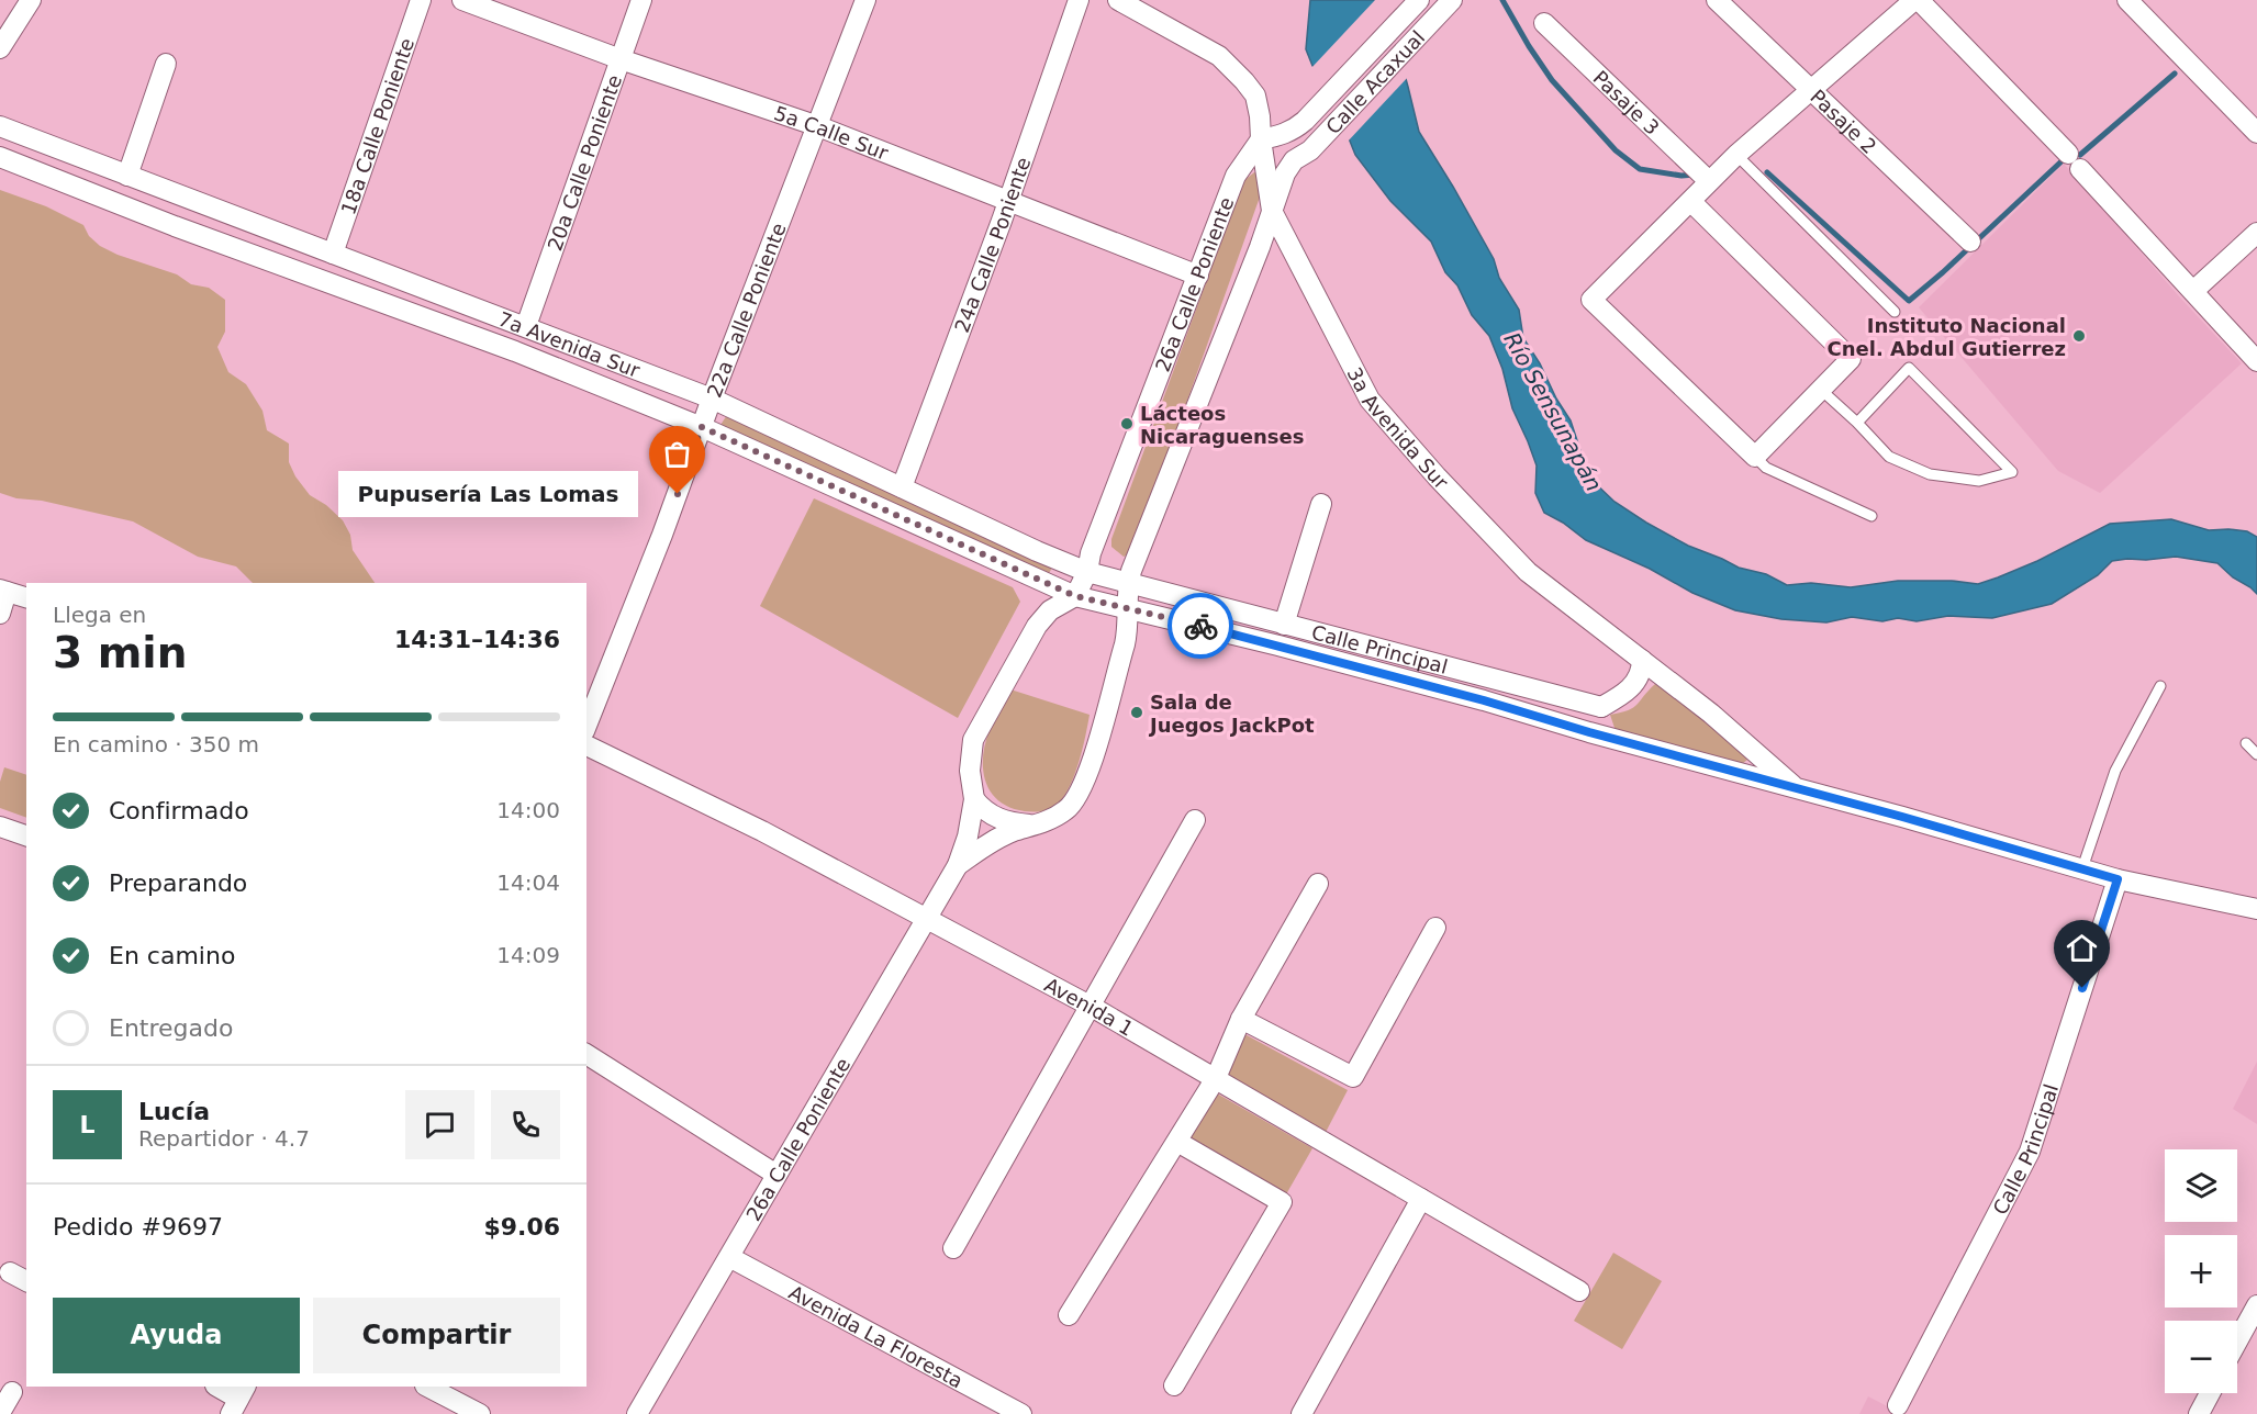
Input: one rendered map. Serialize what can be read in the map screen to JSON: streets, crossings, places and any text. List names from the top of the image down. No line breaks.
{"streets":{"street":["Calle Acaxual","Pasaje 3","Pasaje 2","18a Calle Poniente","5a Calle Sur","20a Calle Poniente","24a Calle Poniente","26a Calle Poniente","22a Calle Poniente","7a Avenida Sur","3a Avenida Sur","Calle Principal","Avenida 1","Avenida La Floresta"]},"crossings":[["Calle Acaxual","3a Avenida Sur"],["18a Calle Poniente","7a Avenida Sur"],["5a Calle Sur","20a Calle Poniente"],["5a Calle Sur","24a Calle Poniente"],["5a Calle Sur","26a Calle Poniente"],["5a Calle Sur","22a Calle Poniente"],["20a Calle Poniente","7a Avenida Sur"],["24a Calle Poniente","7a Avenida Sur"],["26a Calle Poniente","7a Avenida Sur"],["26a Calle Poniente","3a Avenida Sur"],["26a Calle Poniente","Calle Principal"],["26a Calle Poniente","Avenida 1"],["26a Calle Poniente","Avenida La Floresta"],["22a Calle Poniente","7a Avenida Sur"],["7a Avenida Sur","Calle Principal"],["3a Avenida Sur","Calle Principal"]],"water":["Río Sensunapán"],"places":["Instituto Nacional Cnel. Abdul Gutierrez","Lácteos Nicaraguenses","Pupusería Las Lomas","Sala de Juegos JackPot"],"page":{"bubble":"Pupusería Las Lomas","heading":["3 min","Llega en","14:31–14:36"],"panel":["Lucía","Repartidor · 4.7","Pedido #9697","$9.06"],"bar":"En camino · 350 m","list":[["Confirmado","14:00"],["Preparando","14:04"],["En camino","14:09"],"Entregado"],"round":"L","map_buttons":["+","−"],"buttons":["Ayuda","Compartir"]}}
